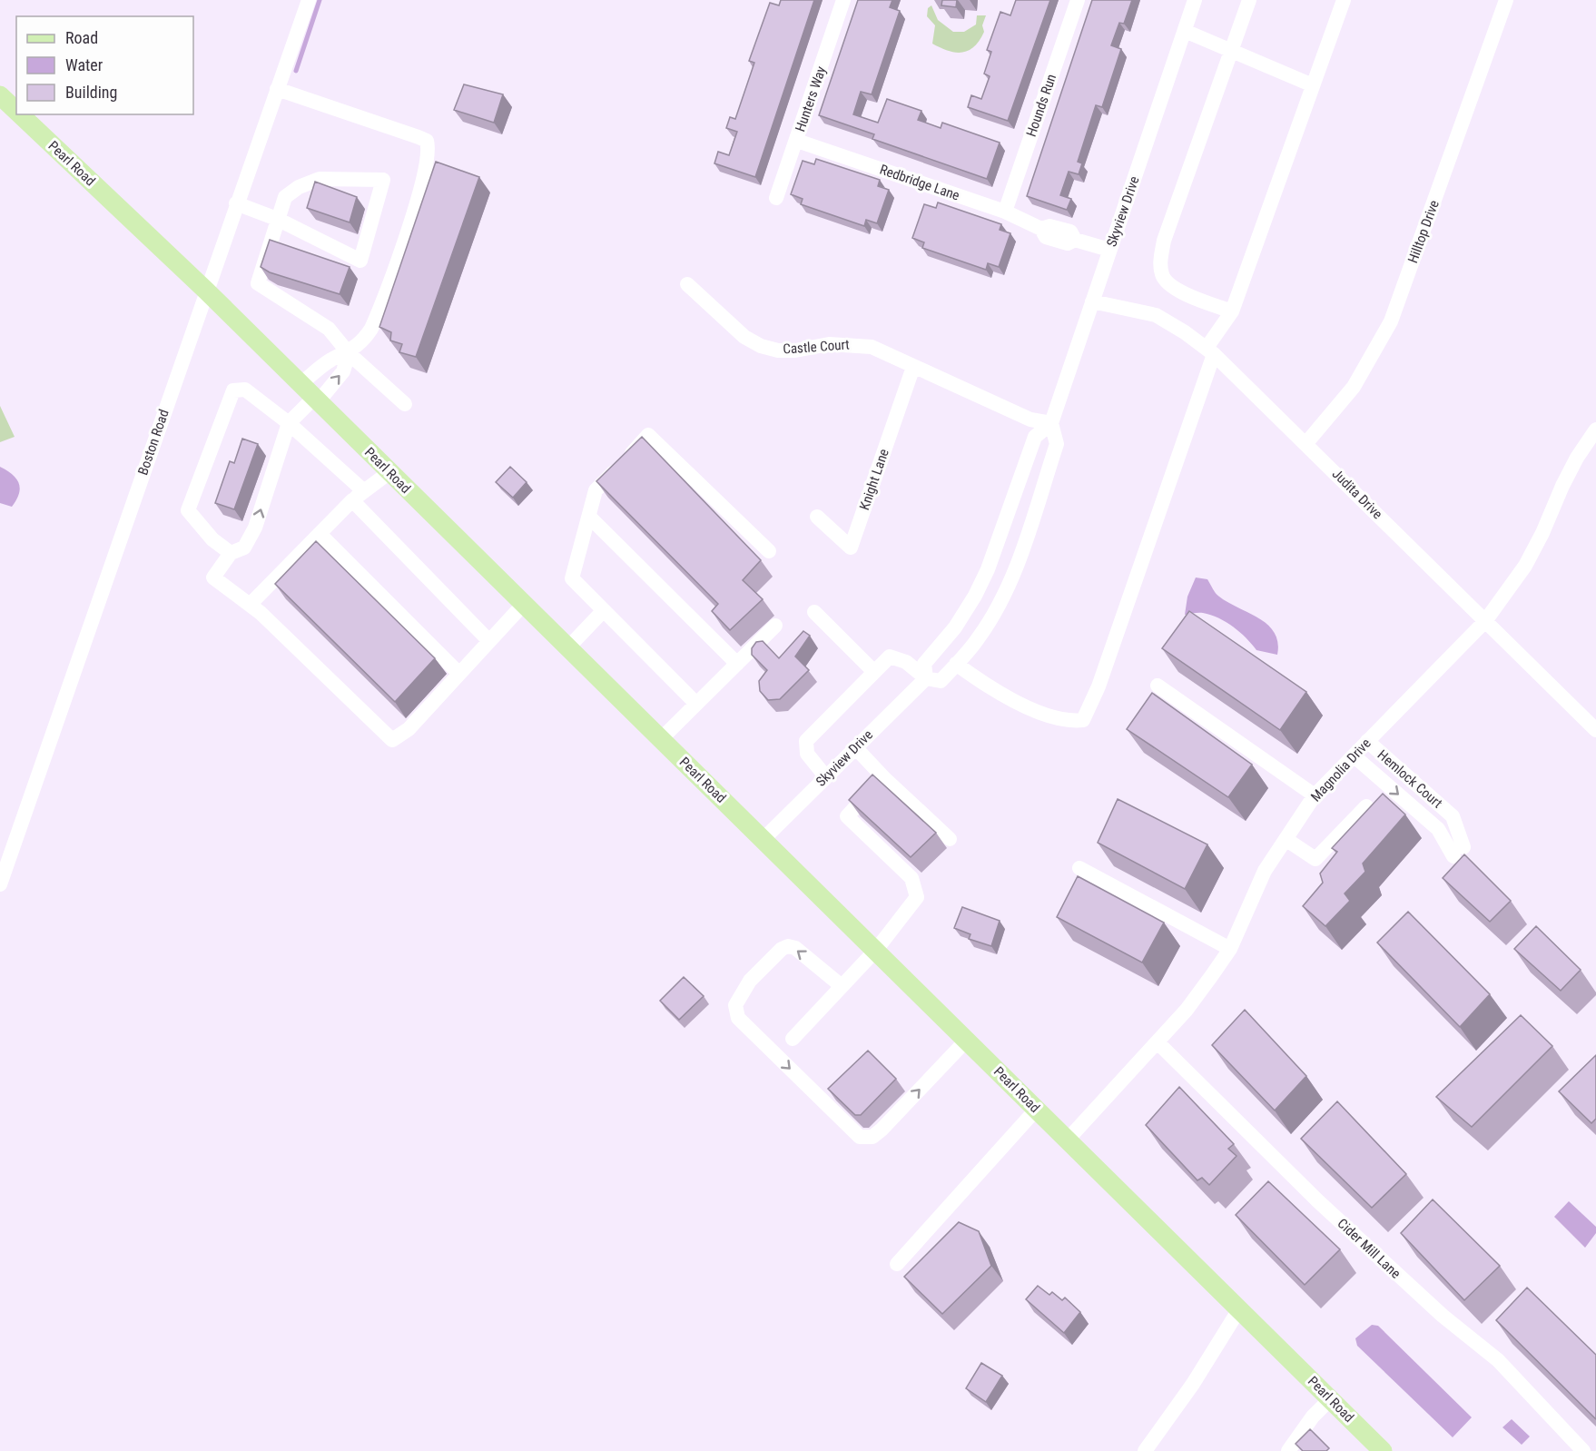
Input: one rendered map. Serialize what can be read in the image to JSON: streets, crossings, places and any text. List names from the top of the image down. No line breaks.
{"streets":{"main road":["Pearl Road"],"street":["Hunters Way","Hounds Run","Redbridge Lane","Skyview Drive","Hilltop Drive","Castle Court","Boston Road","Knight Lane","Judita Drive","Magnolia Drive","Hemlock Court","Cider Mill Lane"]},"crossings":[["Hunters Way","Redbridge Lane"],["Hounds Run","Redbridge Lane"],["Pearl Road","Skyview Drive"],["Pearl Road","Boston Road"],["Pearl Road","Magnolia Drive"],["Redbridge Lane","Skyview Drive"],["Skyview Drive","Castle Court"],["Skyview Drive","Judita Drive"],["Hilltop Drive","Judita Drive"],["Castle Court","Knight Lane"],["Judita Drive","Magnolia Drive"],["Magnolia Drive","Hemlock Court"],["Magnolia Drive","Cider Mill Lane"]],"legend":["Road","Water","Building"]}
